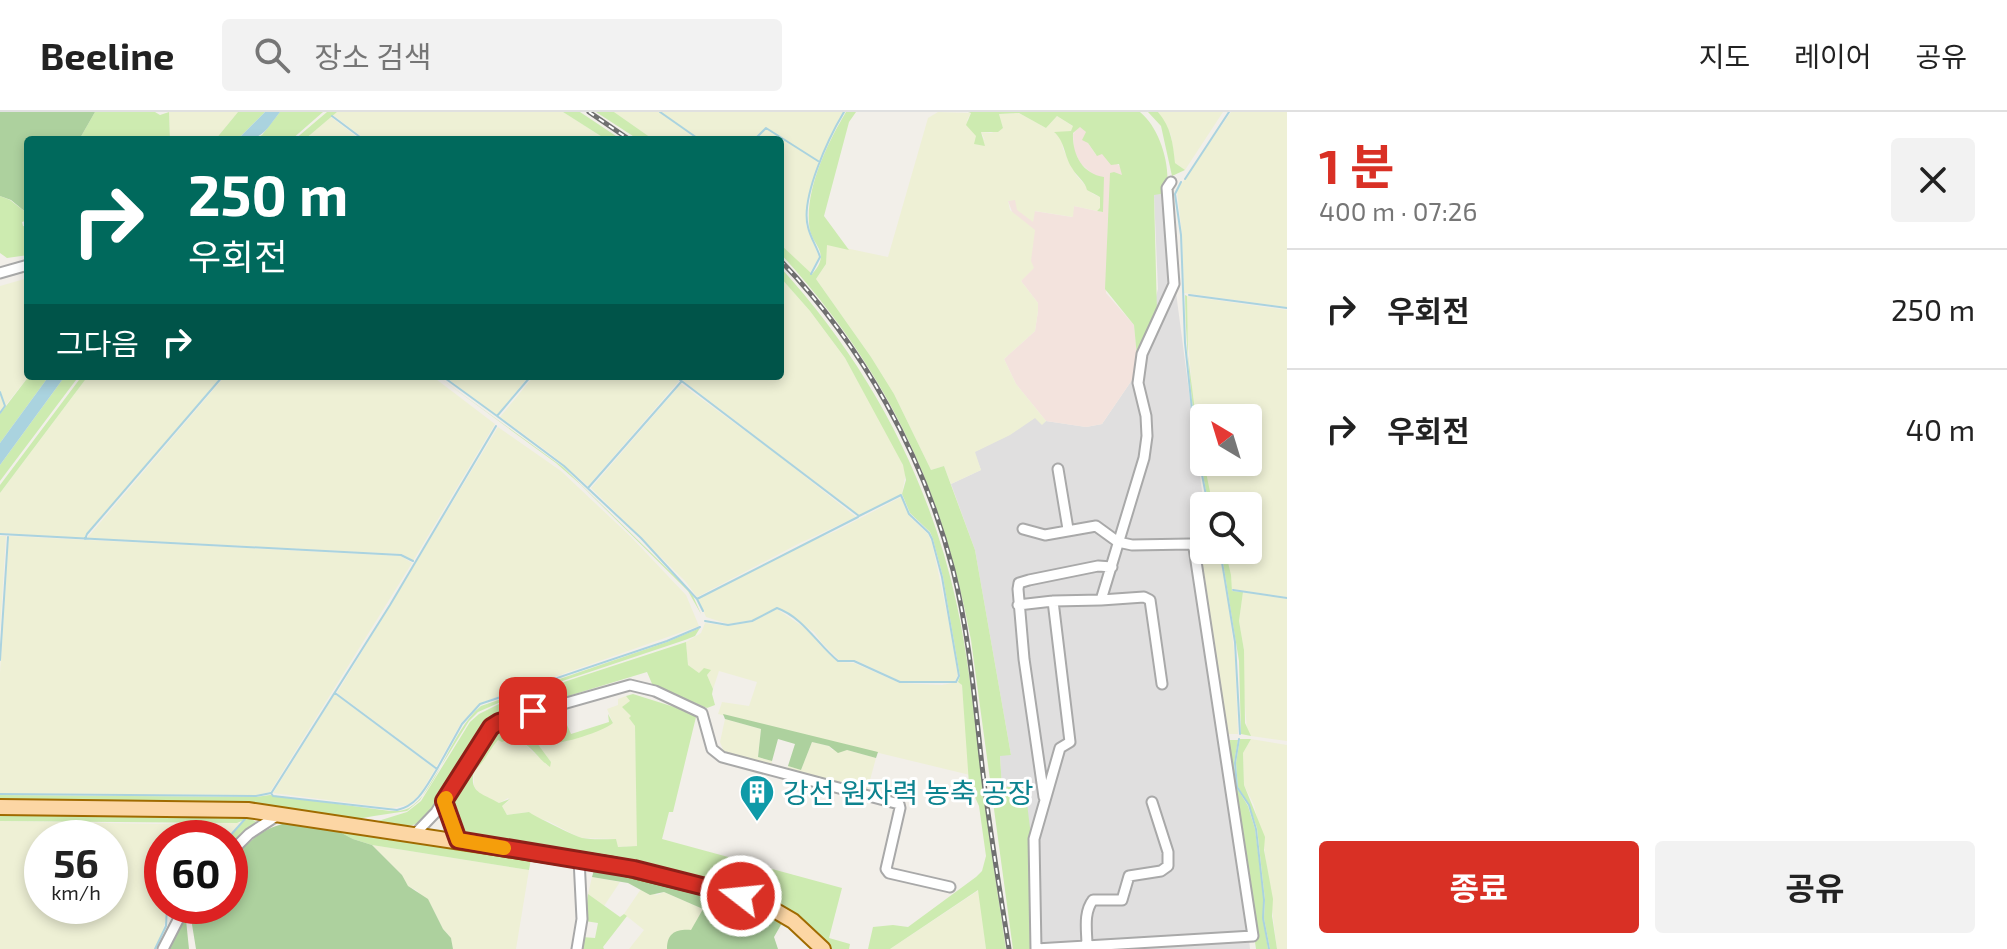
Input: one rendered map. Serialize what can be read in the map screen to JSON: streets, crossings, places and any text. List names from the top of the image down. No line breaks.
{"places":{"building":["강선 원자력 농축 공장"]},"north":"top left","page":{"header":"Beeline","search":"장소 검색","nav":["지도","레이어","공유"],"heading":["1 분","400 m · 07:26"],"turn":["250 m","우회전"],"list":[{"name":"우회전","value":"250 m"},{"name":"우회전","value":"40 m"}],"then":"그다음","speed":"56 km/h","limit":"60","buttons":["종료","공유"]}}
